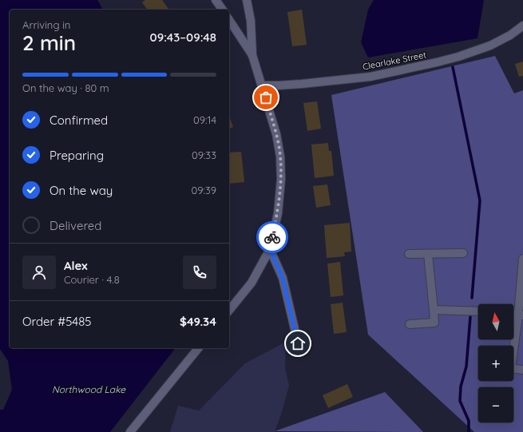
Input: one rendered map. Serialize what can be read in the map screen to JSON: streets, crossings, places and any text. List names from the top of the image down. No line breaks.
{"streets":{"street":["Clearlake Street"]},"water":["Northwood Lake"],"north":"top","page":{"heading":["2 min","Arriving in","09:43–09:48"],"panel":["Alex","Courier · 4.8","Order #5485","$49.34"],"bar":"On the way · 80 m","list":[["Confirmed","09:14"],["Preparing","09:33"],["On the way","09:39"],"Delivered"],"map_buttons":["+","−"]}}
